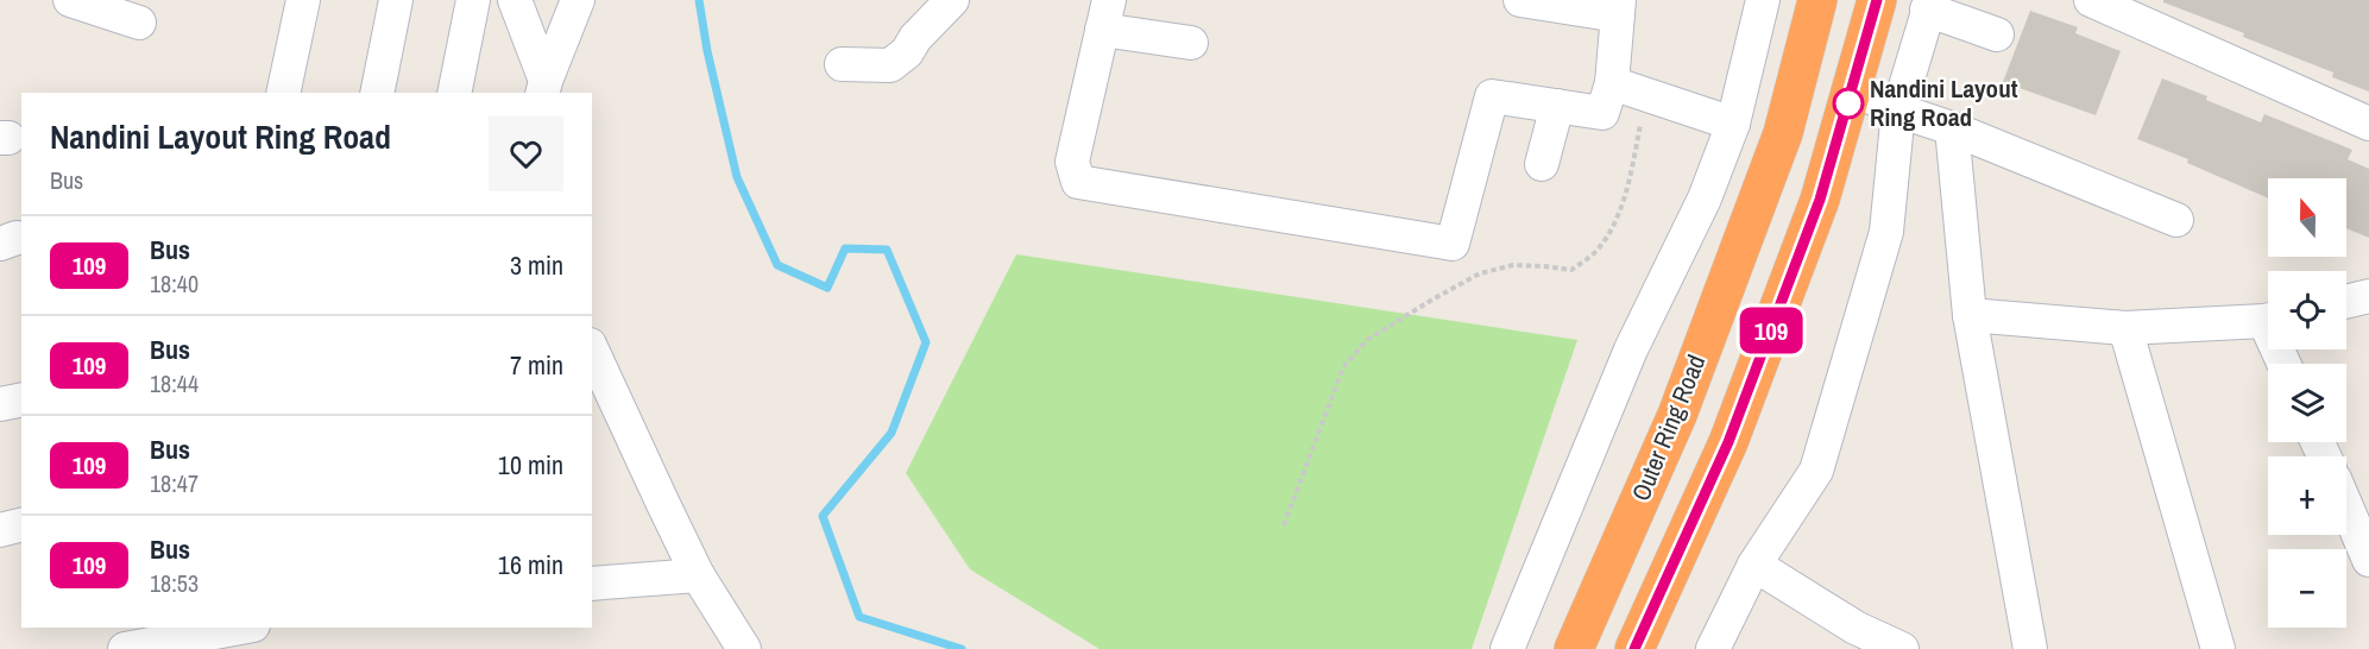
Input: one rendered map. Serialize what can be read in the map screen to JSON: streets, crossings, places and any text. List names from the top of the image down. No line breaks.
{"streets":{"highway":["Outer Ring Road"]},"places":["Nandini Layout Ring Road"],"lines":["bus line 109"],"north":"top","page":{"on_map":"109","heading":["Nandini Layout Ring Road","Bus"],"map_buttons":["+","−"],"list":[{"mark":"109","name":"Bus","note":"18:40","value":"3 min"},{"mark":"109","name":"Bus","note":"18:44","value":"7 min"},{"mark":"109","name":"Bus","note":"18:47","value":"10 min"},{"mark":"109","name":"Bus","note":"18:53","value":"16 min"}]}}
